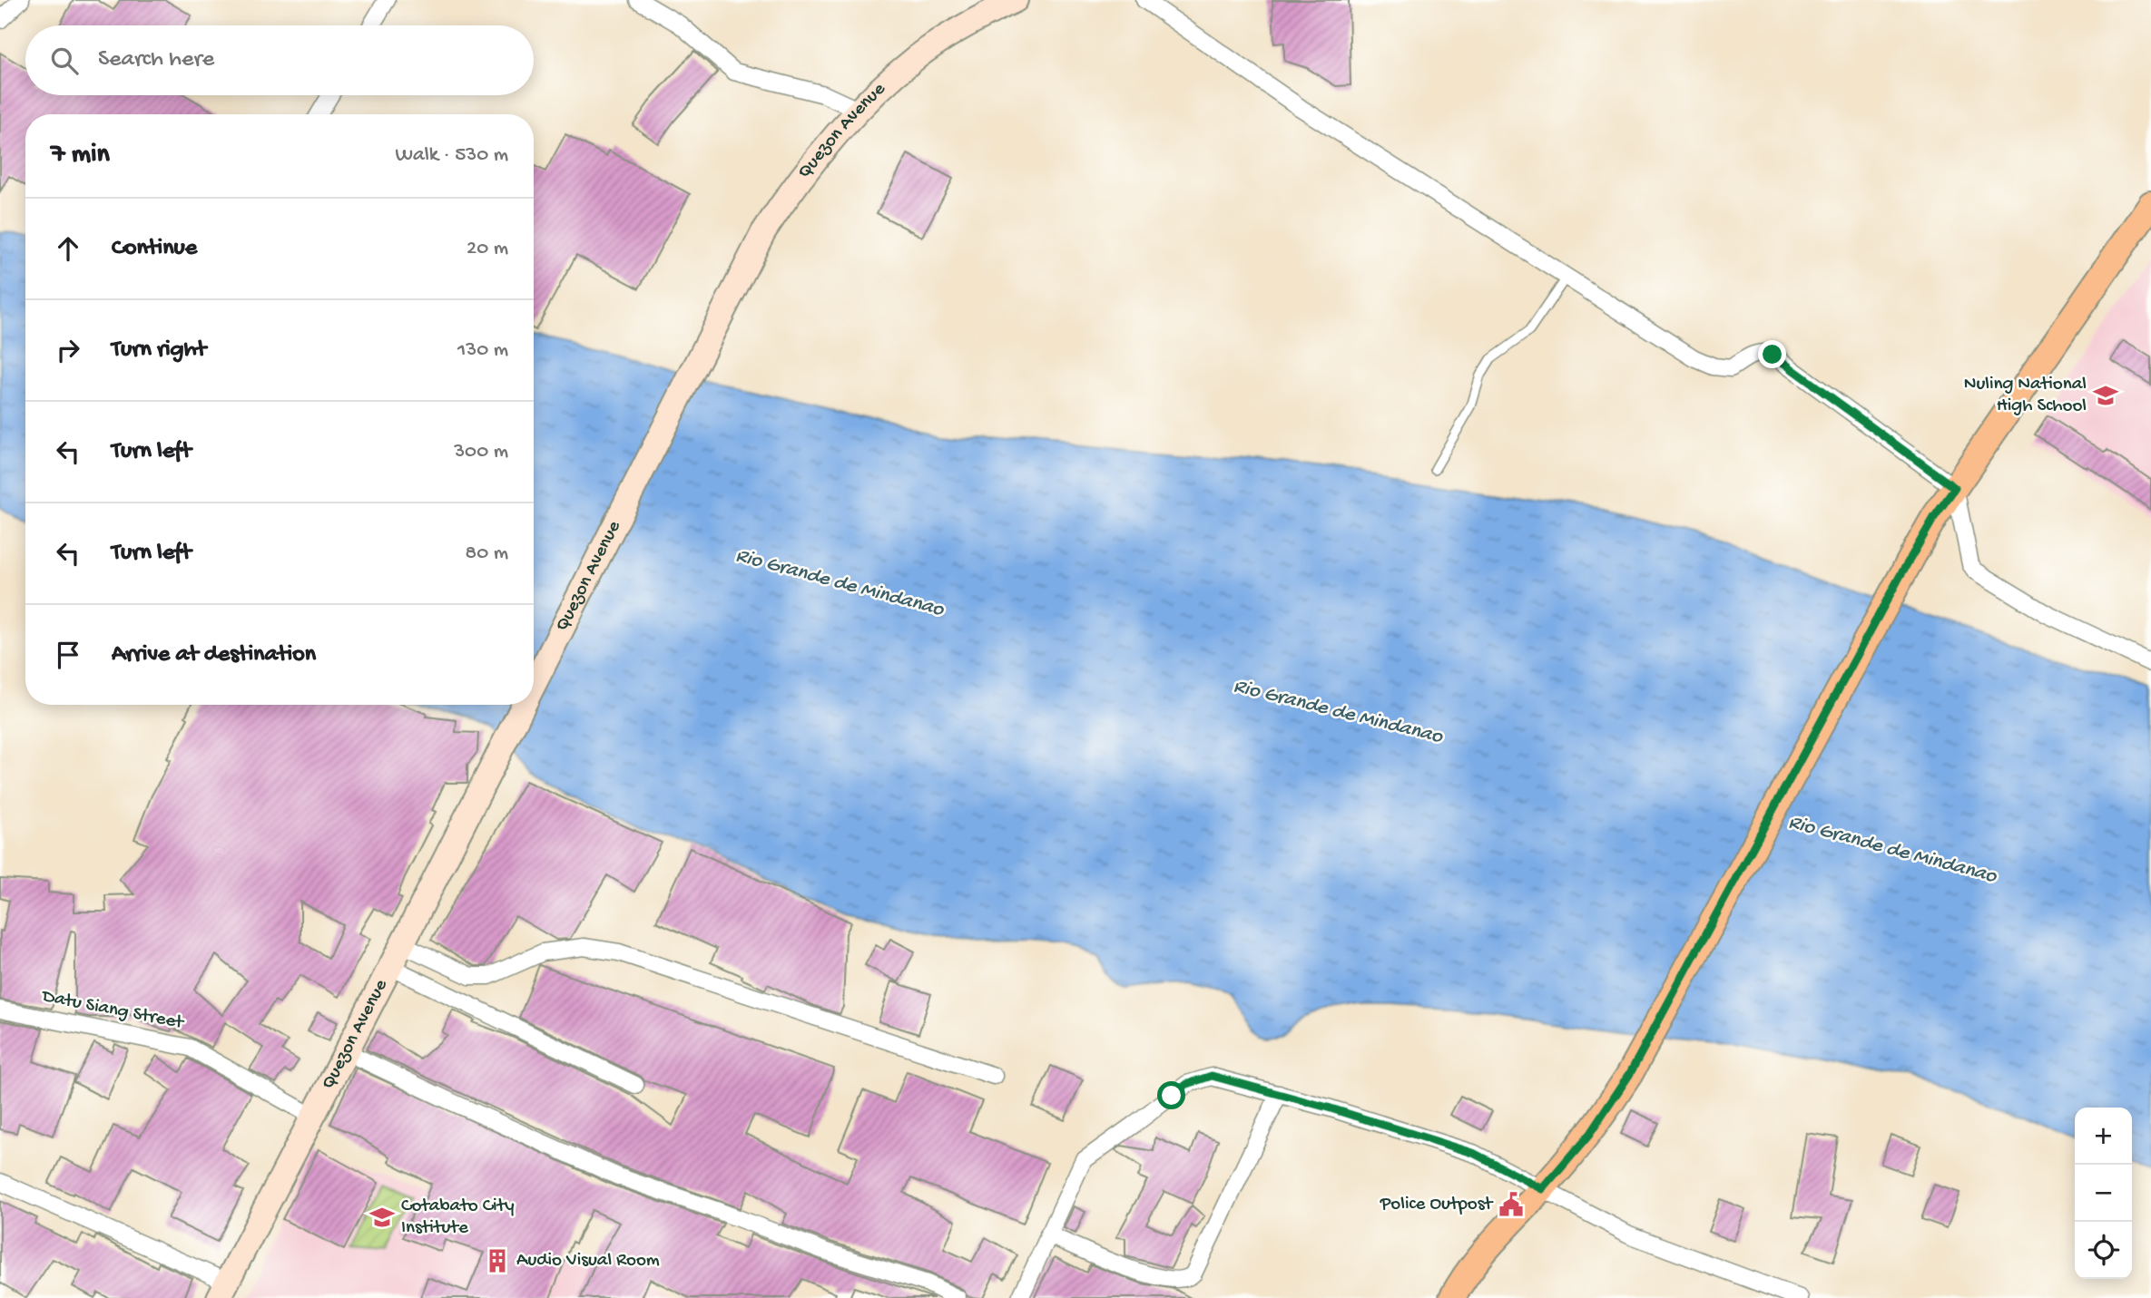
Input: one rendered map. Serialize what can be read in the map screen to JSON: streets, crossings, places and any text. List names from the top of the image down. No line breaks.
{"streets":{"street":["Quezon Avenue","Datu Siang Street"]},"crossings":[["Quezon Avenue","Datu Siang Street"]],"water":["Rio Grande de Mindanao"],"places":{"school or university":["Nuling National High School","Cotabato City Institute"],"public building":["Police Outpost"],"building":["Audio Visual Room"]},"page":{"search":"Search here","heading":["7 min","Walk · 530 m"],"list":[["Continue","20 m"],["Turn right","130 m"],["Turn left","300 m"],["Turn left","80 m"],"Arrive at destination"],"map_buttons":["+","−"]}}
